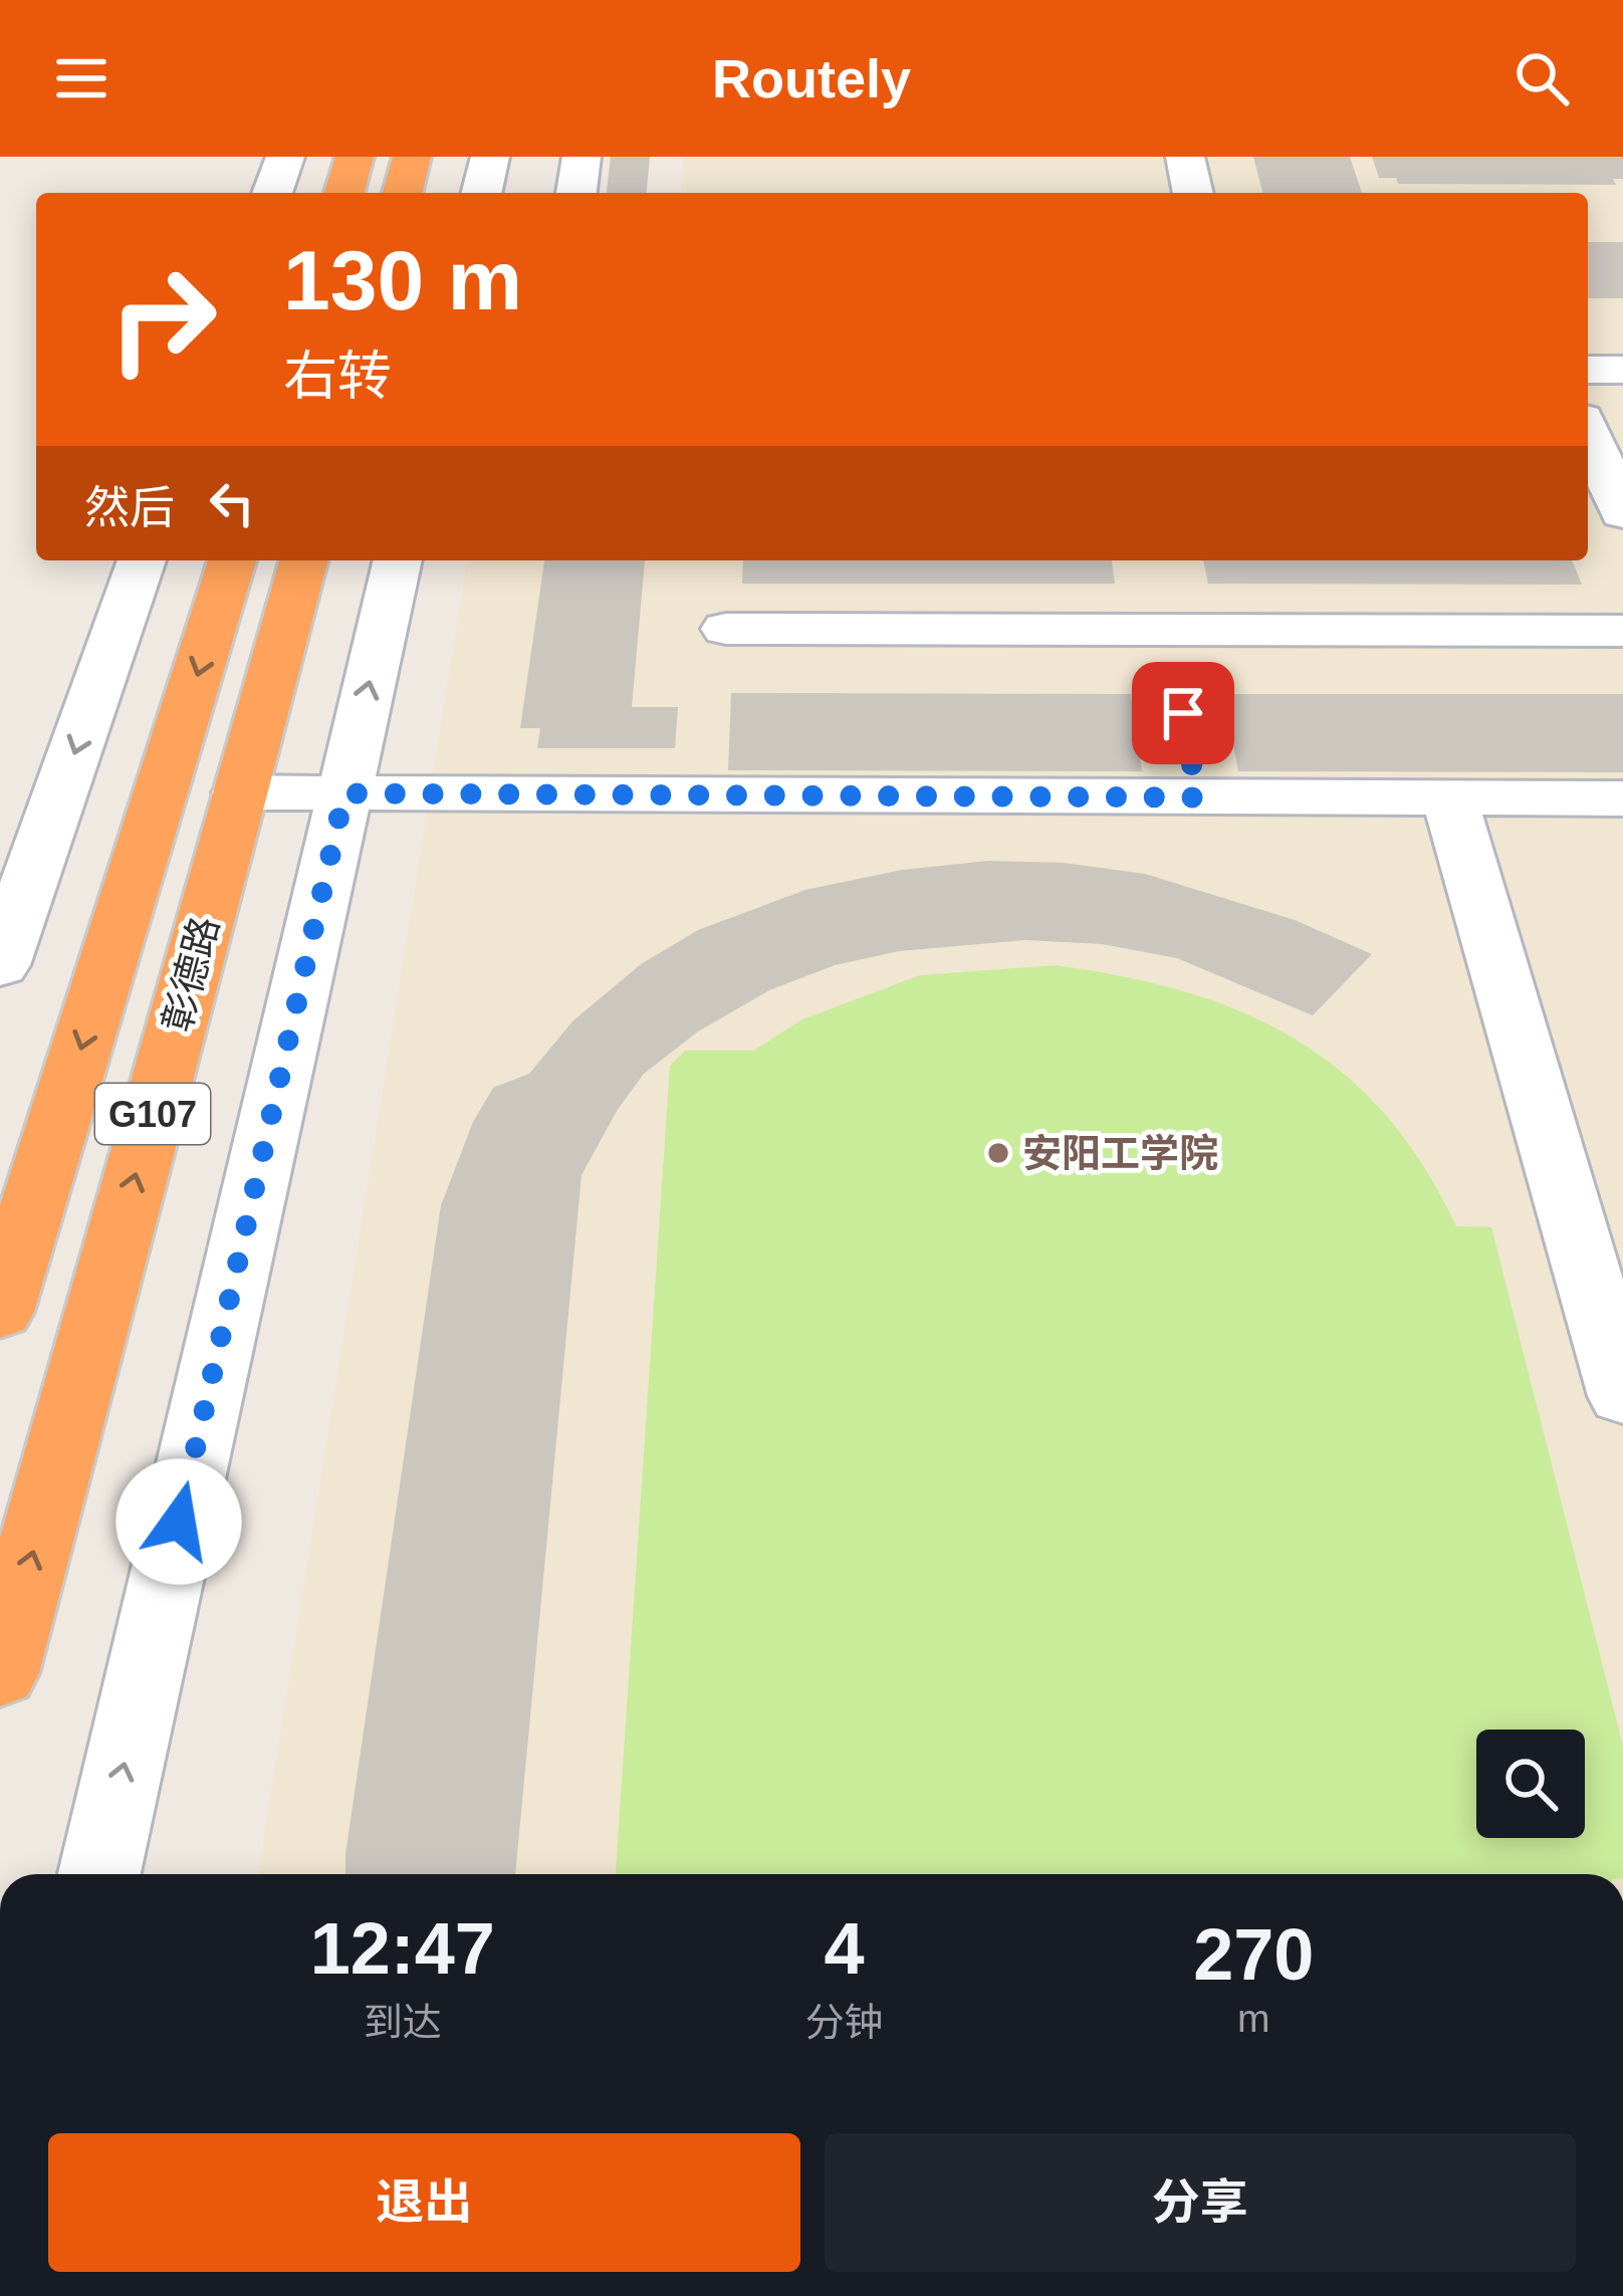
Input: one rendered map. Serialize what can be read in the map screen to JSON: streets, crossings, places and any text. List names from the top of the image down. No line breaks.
{"streets":{"highway":["彰德路","G107"]},"places":["安阳工学院"],"page":{"header":"Routely","turn":["130 m","右转"],"then":"然后","eta":["12:47","到达","4","分钟","270","m"],"buttons":["退出","分享"]}}
